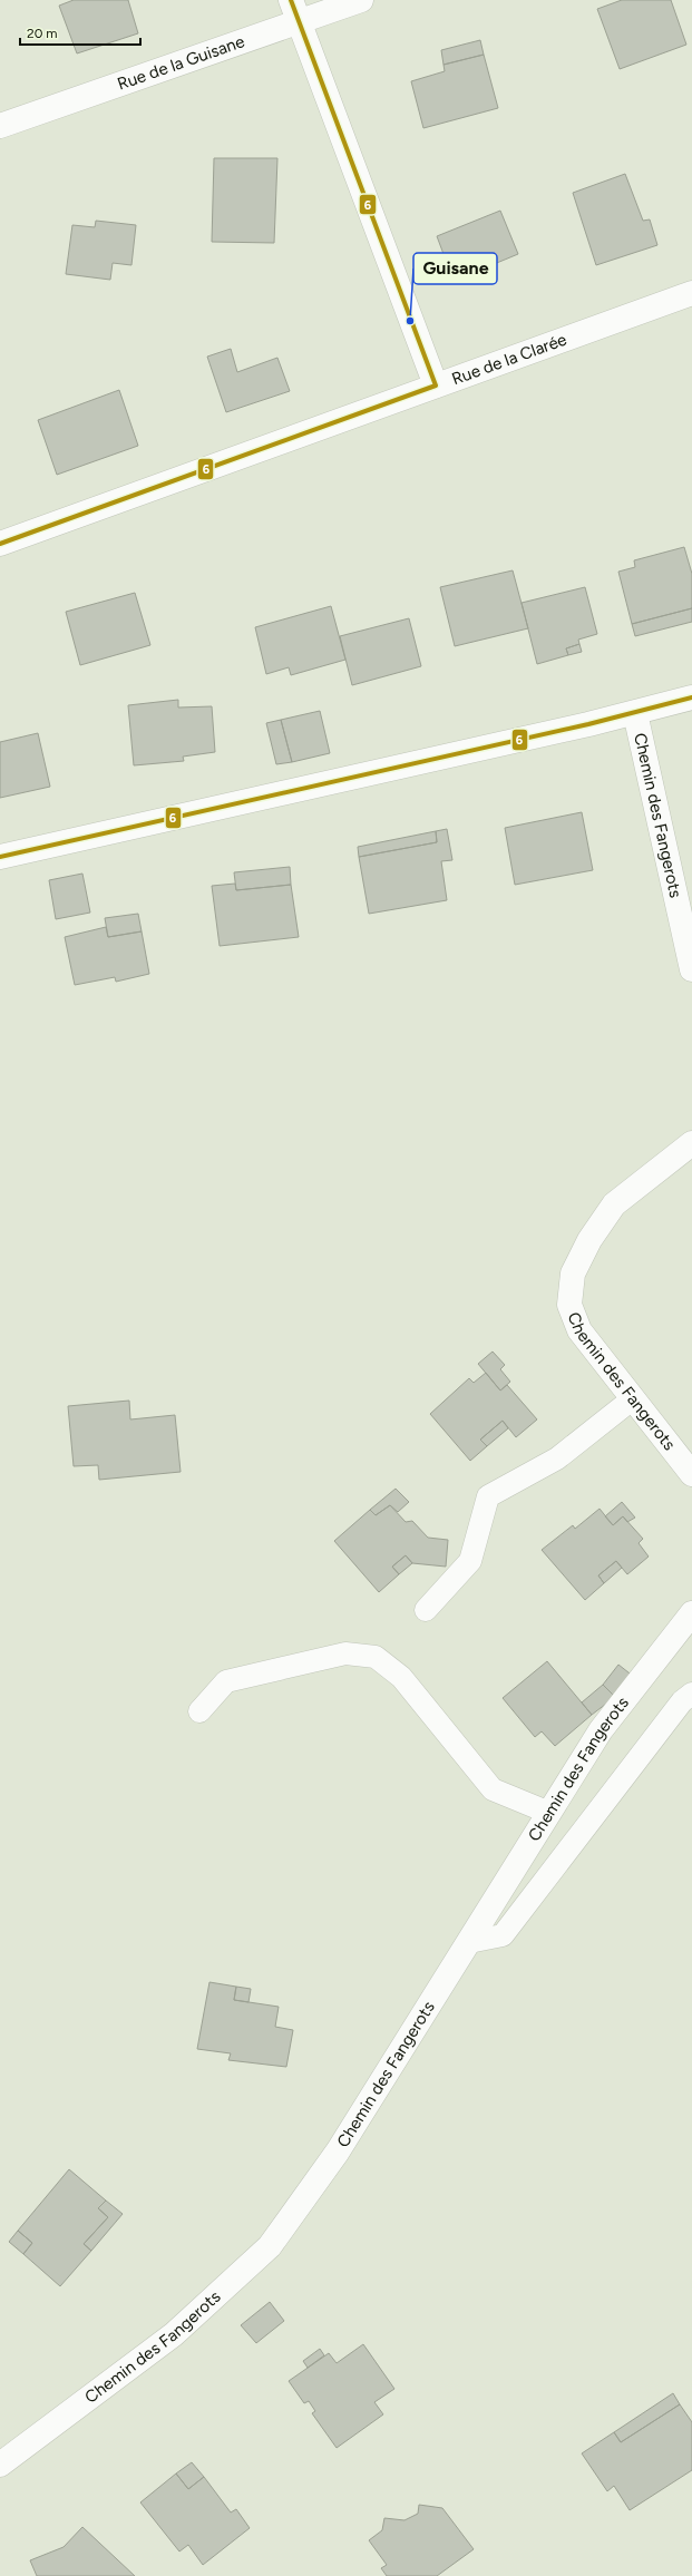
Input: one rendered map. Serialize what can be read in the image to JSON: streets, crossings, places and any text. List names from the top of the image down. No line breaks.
{"streets":{"street":["Rue de la Guisane","Rue de la Clarée","Chemin des Fangerots"]},"places":["Guisane"],"lines":["transit line 6"],"scale_bar":"20 m"}
